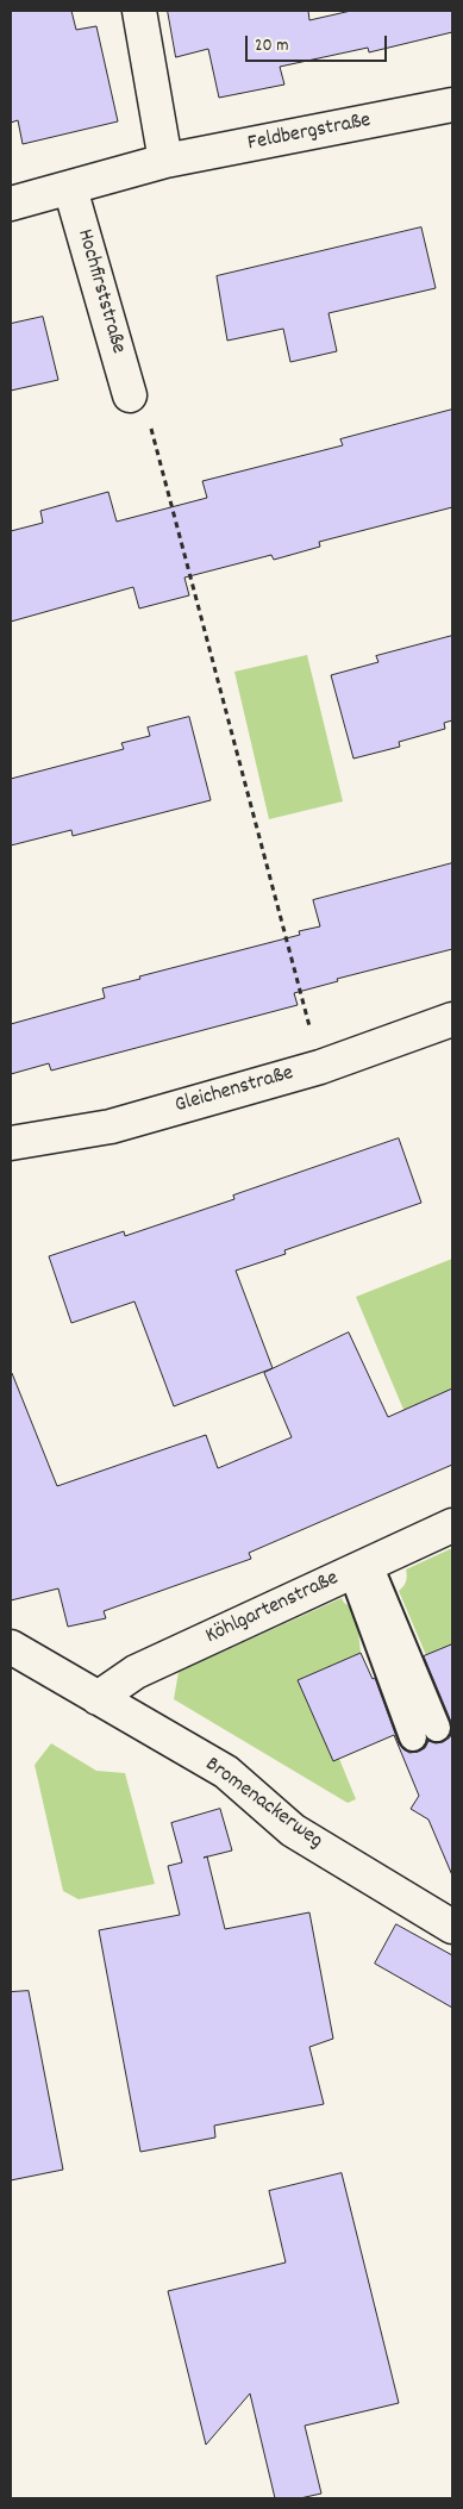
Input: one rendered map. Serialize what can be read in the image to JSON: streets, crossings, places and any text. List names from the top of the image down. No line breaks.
{"streets":{"street":["Feldbergstraße","Hochfirststraße","Gleichenstraße","Köhlgartenstraße","Bromenackerweg"]},"crossings":[["Feldbergstraße","Hochfirststraße"],["Köhlgartenstraße","Bromenackerweg"]],"scale_bar":"20 m"}
